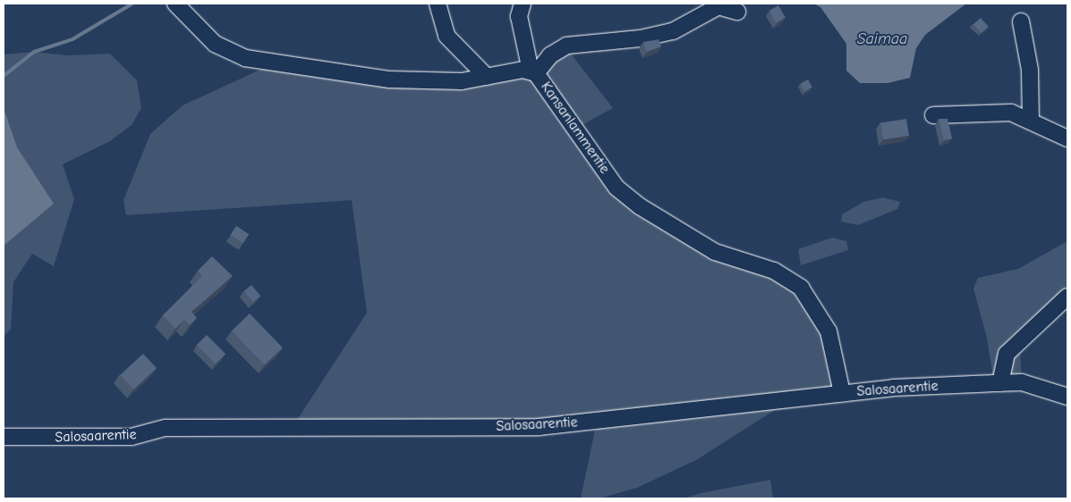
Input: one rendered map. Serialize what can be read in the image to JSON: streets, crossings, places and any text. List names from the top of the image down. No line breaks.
{"streets":{"street":["Kansanlammentie","Salosaarentie"]},"crossings":[["Kansanlammentie","Salosaarentie"]],"water":["Saimaa"]}
